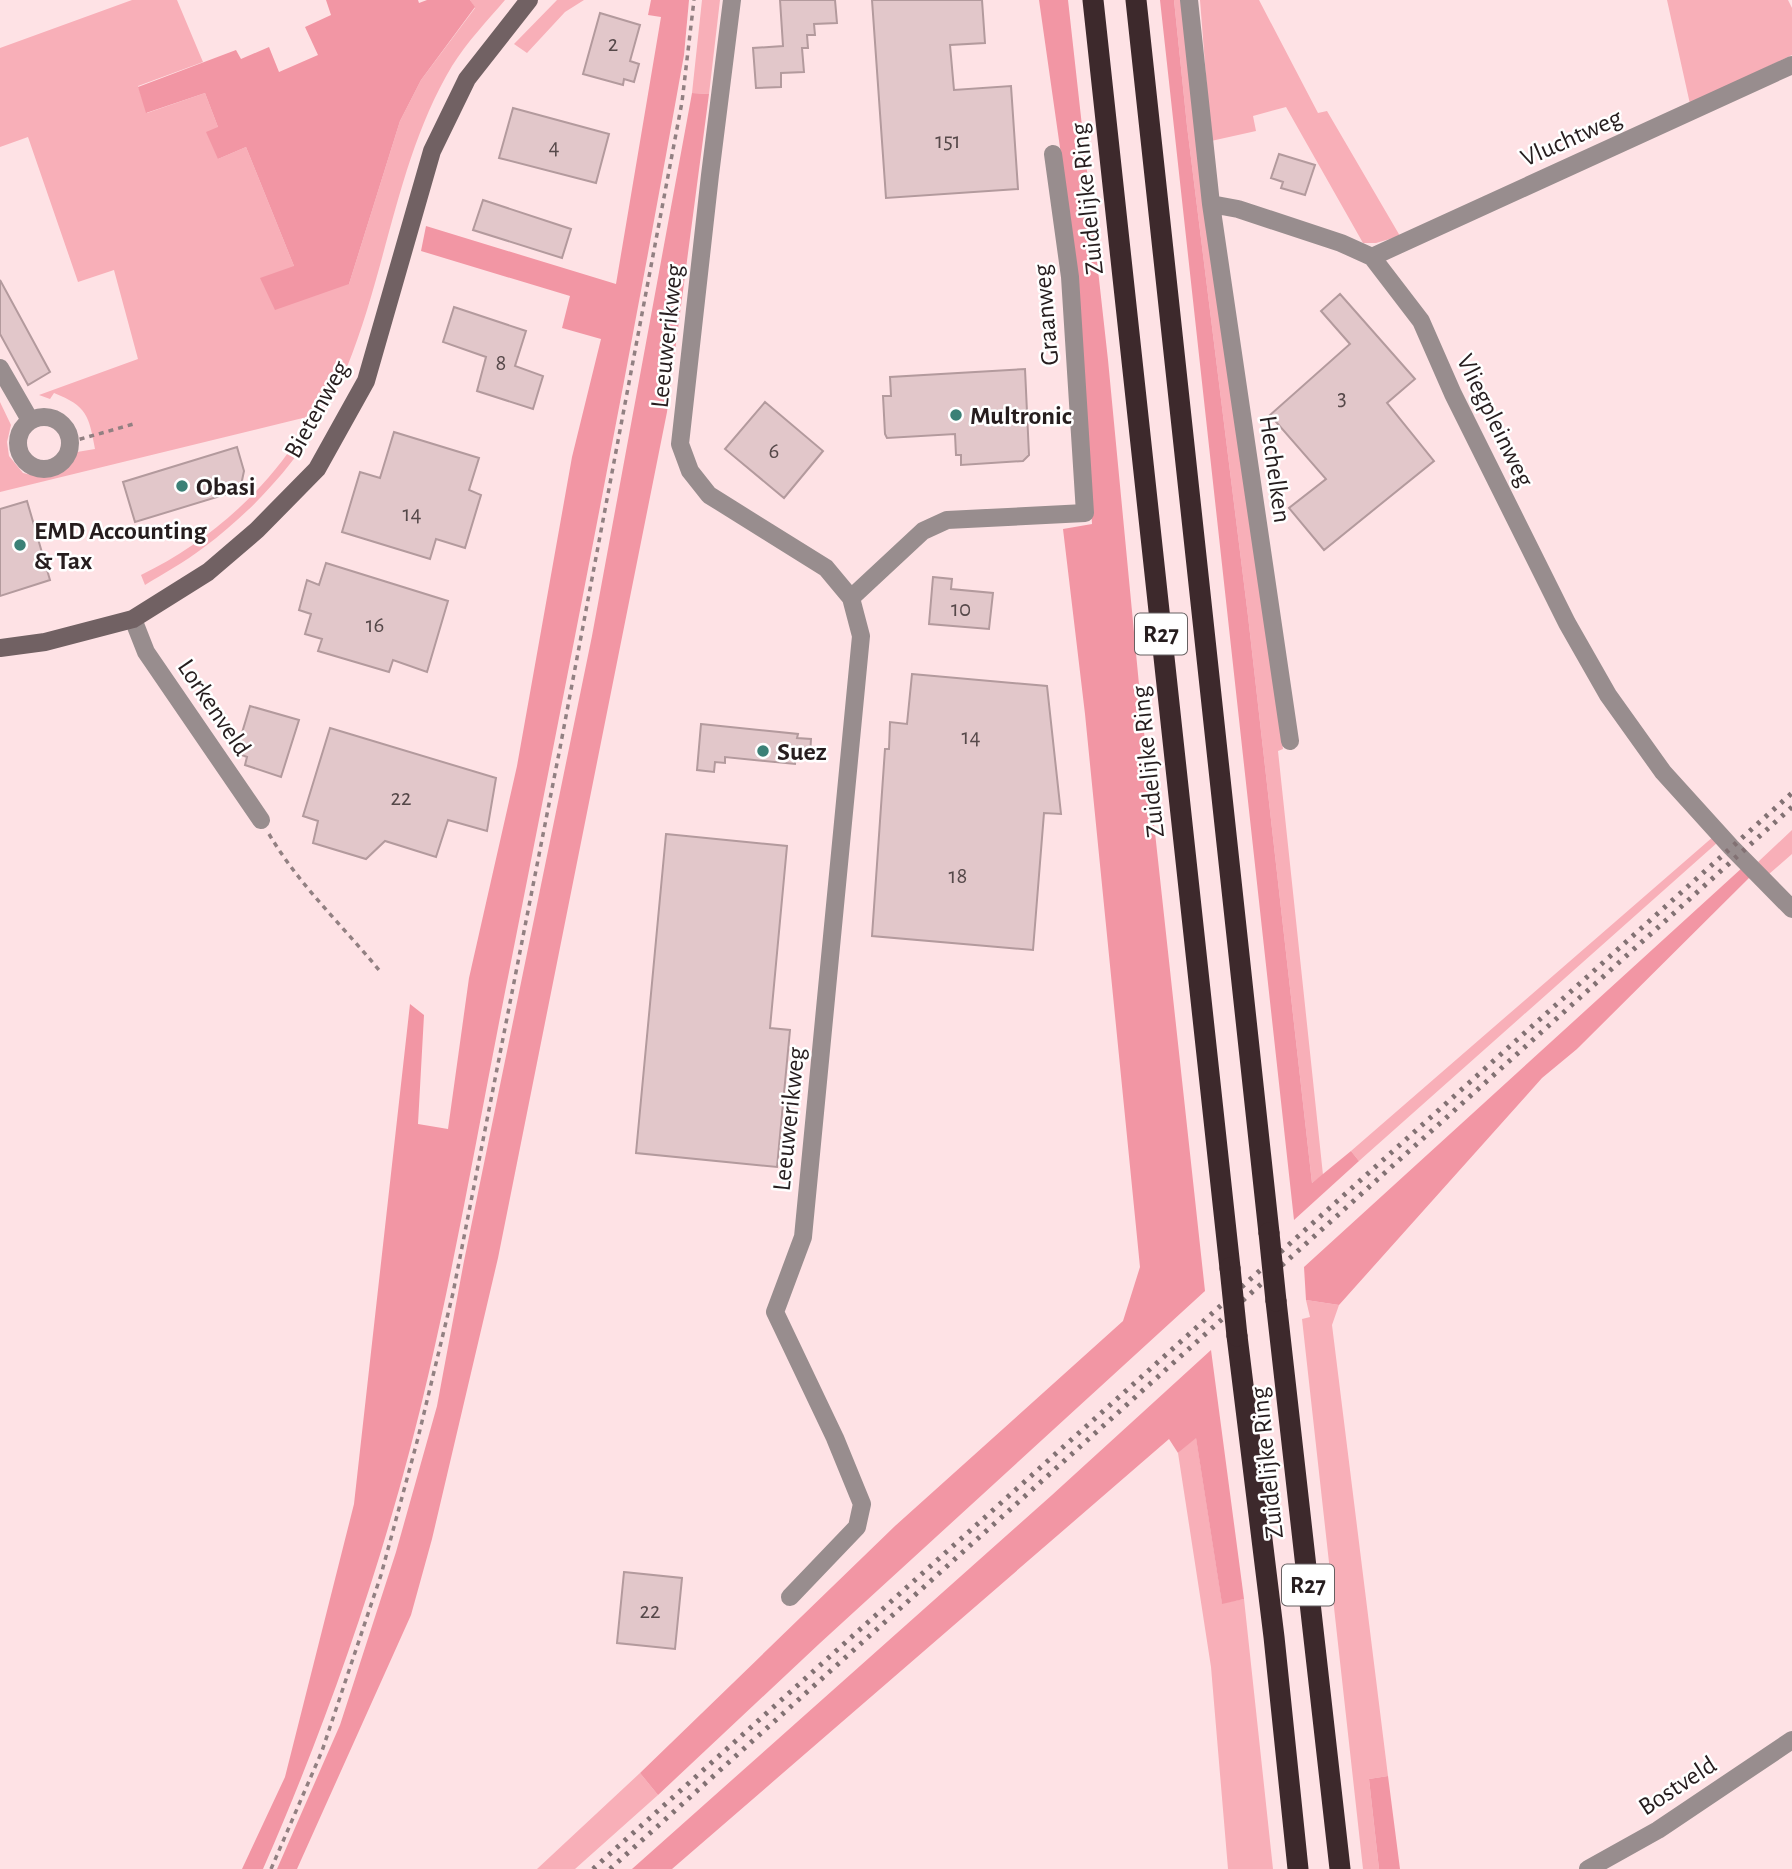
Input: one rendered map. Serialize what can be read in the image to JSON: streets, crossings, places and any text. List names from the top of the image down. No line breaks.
{"streets":{"highway":["Zuidelijke Ring","R27"],"street":["Vluchtweg","Graanweg","Leeuwerikweg","Bietenweg","Vliegpleinweg","Hechelken","Lorkenveld","Bostveld"]},"crossings":[["Vluchtweg","Vliegpleinweg"],["Graanweg","Leeuwerikweg"],["Bietenweg","Lorkenveld"],["Vliegpleinweg","Hechelken"]],"places":["Multronic","Obasi","EMD Accounting & Tax","Suez"],"house_numbers":["2","151","4","8","3","6","14","10","16","14","22","18","22"]}
